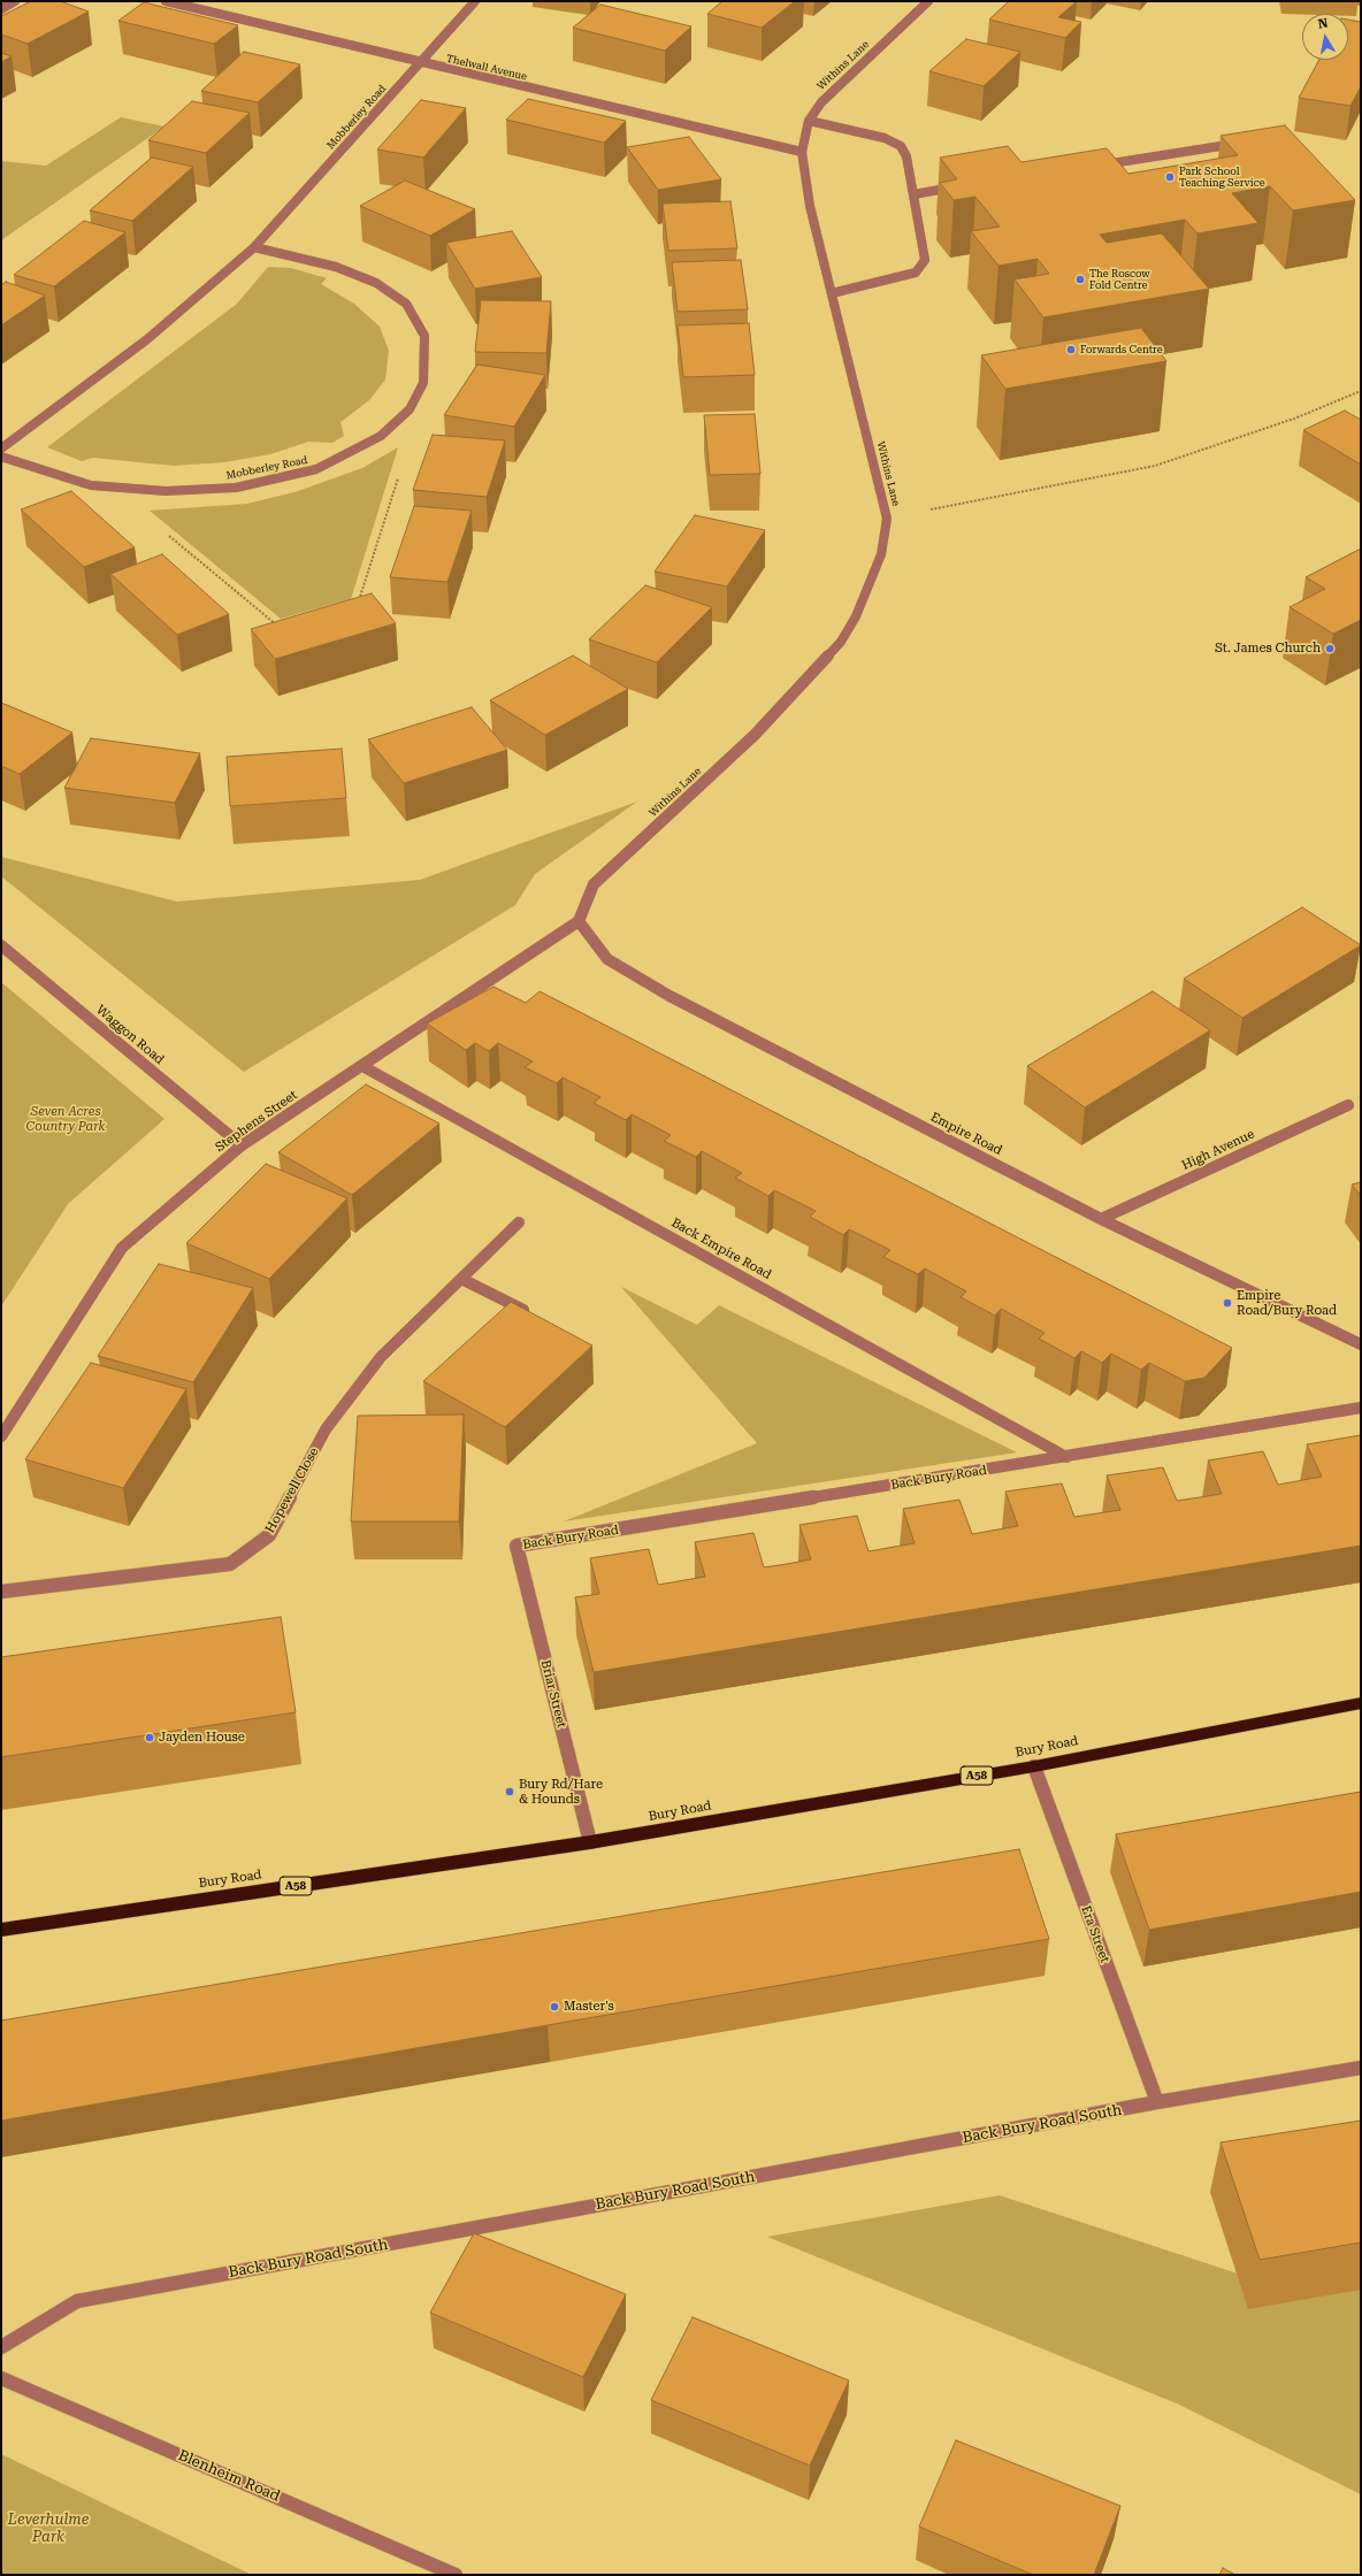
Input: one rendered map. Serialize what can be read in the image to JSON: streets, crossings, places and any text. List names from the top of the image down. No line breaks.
{"streets":{"highway":["Bury Road","A58"],"street":["Withins Lane","Thelwall Avenue","Mobberley Road","Waggon Road","Stephens Street","Empire Road","High Avenue","Back Empire Road","Back Bury Road","Hopewell Close","Briar Street","Era Street","Back Bury Road South","Blenheim Road"]},"crossings":[["Withins Lane","Thelwall Avenue"],["Withins Lane","Stephens Street"],["Withins Lane","Empire Road"],["Thelwall Avenue","Mobberley Road"],["Waggon Road","Stephens Street"],["Stephens Street","Empire Road"],["Stephens Street","Back Empire Road"],["Empire Road","High Avenue"],["Back Empire Road","Back Bury Road"],["Back Bury Road","Briar Street"],["Briar Street","Bury Road"],["Bury Road","Era Street"],["Era Street","Back Bury Road South"]],"parks":["Seven Acres Country Park","Leverhulme Park"],"places":["Park School Teaching Service","The Roscow Fold Centre","Forwards Centre","St. James Church","Empire Road/Bury Road","Jayden House","Bury Rd/Hare & Hounds","Master's"],"north":"top"}
